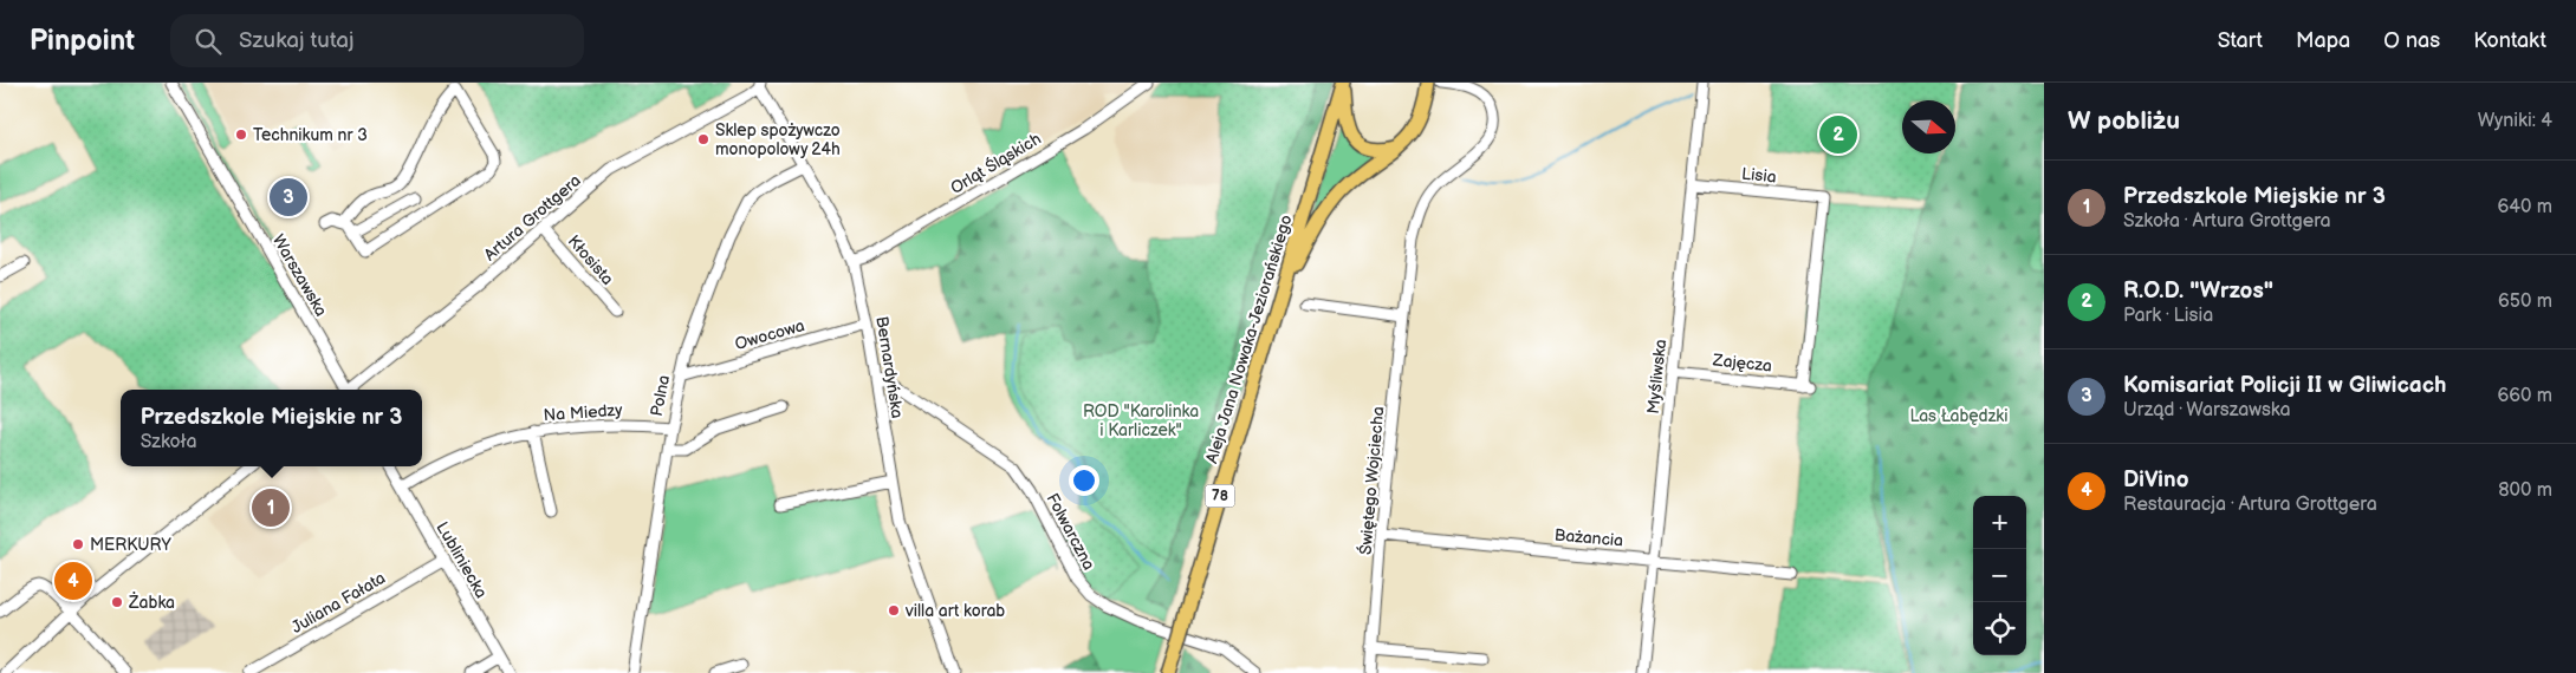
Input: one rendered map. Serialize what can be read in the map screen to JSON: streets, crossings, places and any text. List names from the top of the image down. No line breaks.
{"streets":{"main road":["Aleja Jana Nowaka-Jeziorańskiego","78"],"street":["Orląt Śląskich","Lisia","Artura Grottgera","Kłosista","Warszawska","Owocowa","Zajęcza","Bernardyńska","Myśliwska","Polna","Na Miedzy","Świętego Wojciecha","Folwarczna","Bażancia","Lubliniecka","Juliana Fałata"]},"crossings":[["Orląt Śląskich","Bernardyńska"],["Lisia","Zajęcza"],["Lisia","Myśliwska"],["Artura Grottgera","Kłosista"],["Artura Grottgera","Bernardyńska"],["Owocowa","Bernardyńska"],["Owocowa","Polna"],["Zajęcza","Myśliwska"],["Bernardyńska","Polna"],["Bernardyńska","Folwarczna"],["Myśliwska","Bażancia"],["Polna","Na Miedzy"],["Na Miedzy","Lubliniecka"],["Świętego Wojciecha","Bażancia"],["Lubliniecka","Juliana Fałata"]],"parks":["ROD \"Karolinka i Karliczek\"","Las Łabędzki"],"places":["Technikum nr 3","Sklep spożywczo monopolowy 24h","MERKURY","Żabka","villa art korab"],"north":"right","page":{"header":"Pinpoint","search":"Szukaj tutaj","nav":["Start","Mapa","O nas","Kontakt"],"heading":["W pobliżu","Wyniki: 4"],"pins":["2","3","1","4"],"list":[{"mark":"1","name":"Przedszkole Miejskie nr 3","note":"Szkoła · Artura Grottgera","value":"640 m"},{"mark":"2","name":"R.O.D. \"Wrzos\"","note":"Park · Lisia","value":"650 m"},{"mark":"3","name":"Komisariat Policji II w Gliwicach","note":"Urząd · Warszawska","value":"660 m"},{"mark":"4","name":"DiVino","note":"Restauracja · Artura Grottgera","value":"800 m"}],"popup":["Przedszkole Miejskie nr 3","Szkoła"],"map_buttons":["+","−"]}}
